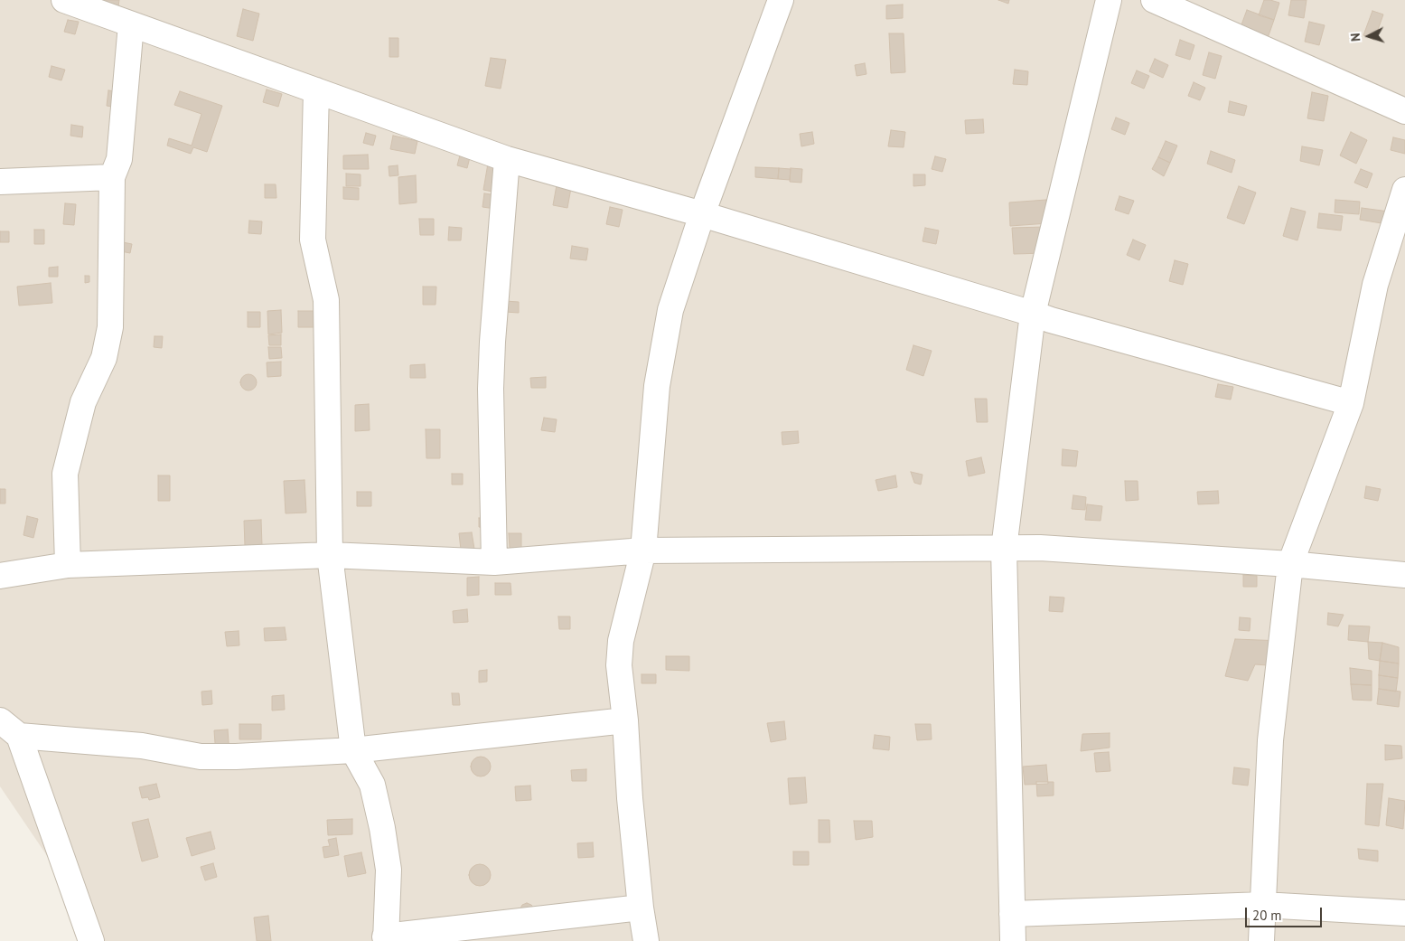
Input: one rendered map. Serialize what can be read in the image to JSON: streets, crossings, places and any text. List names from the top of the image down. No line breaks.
{"scale_bar":"20 m","north":"left"}
